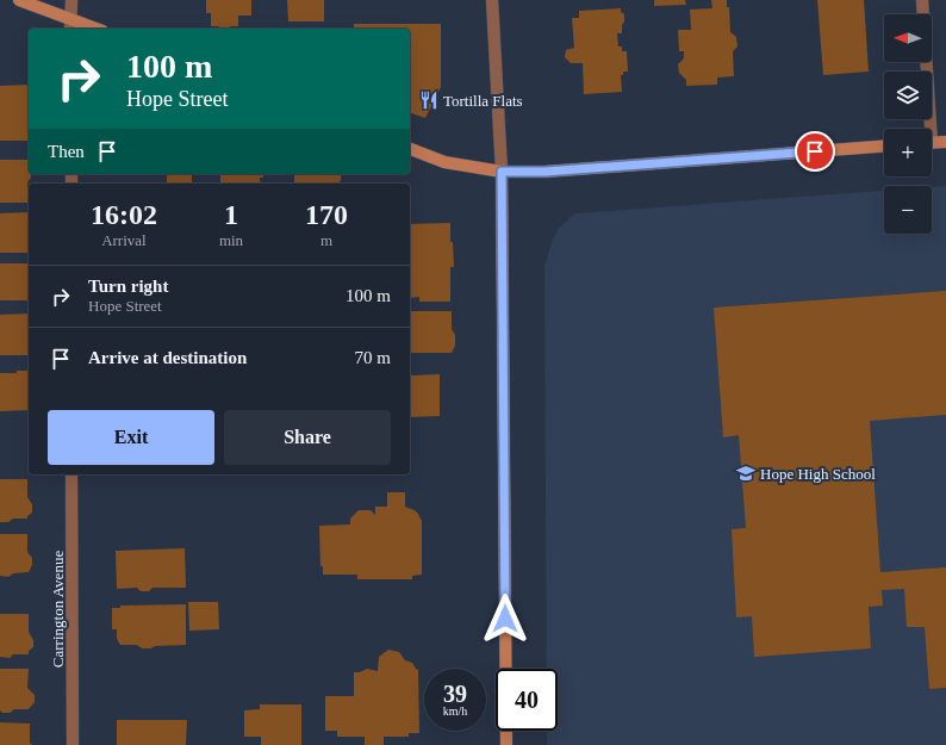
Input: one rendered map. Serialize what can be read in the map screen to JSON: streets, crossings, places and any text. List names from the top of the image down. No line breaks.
{"streets":{"street":["Carrington Avenue"]},"places":{"restaurant":["Tortilla Flats"],"school or university":["Hope High School"]},"north":"left","page":{"map_buttons":["+","−"],"turn":["100 m","Hope Street"],"then":"Then","eta":["16:02","Arrival","1","min","170","m"],"list":[{"name":"Turn right","note":"Hope Street","value":"100 m"},{"name":"Arrive at destination","value":"70 m"}],"buttons":["Exit","Share"],"speed":"39 km/h","limit":"40"}}
